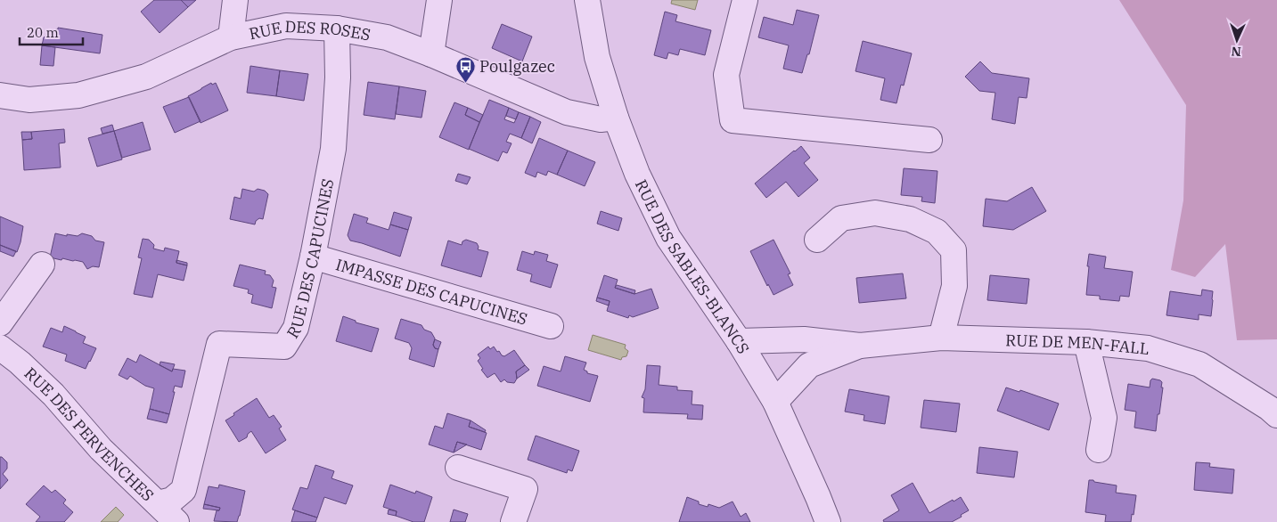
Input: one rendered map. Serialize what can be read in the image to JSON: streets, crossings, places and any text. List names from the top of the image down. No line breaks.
{"streets":{"street":["RUE DES ROSES","RUE DES CAPUCINES","RUE DES SABLES-BLANCS","IMPASSE DES CAPUCINES","RUE DE MEN-FALL","RUE DES PERVENCHES"]},"crossings":[["RUE DES ROSES","RUE DES CAPUCINES"],["RUE DES ROSES","RUE DES SABLES-BLANCS"],["RUE DES CAPUCINES","IMPASSE DES CAPUCINES"],["RUE DES CAPUCINES","RUE DES PERVENCHES"],["RUE DES SABLES-BLANCS","RUE DE MEN-FALL"]],"places":{"bus stop":["Poulgazec"]},"scale_bar":"20 m","north":"bottom"}
